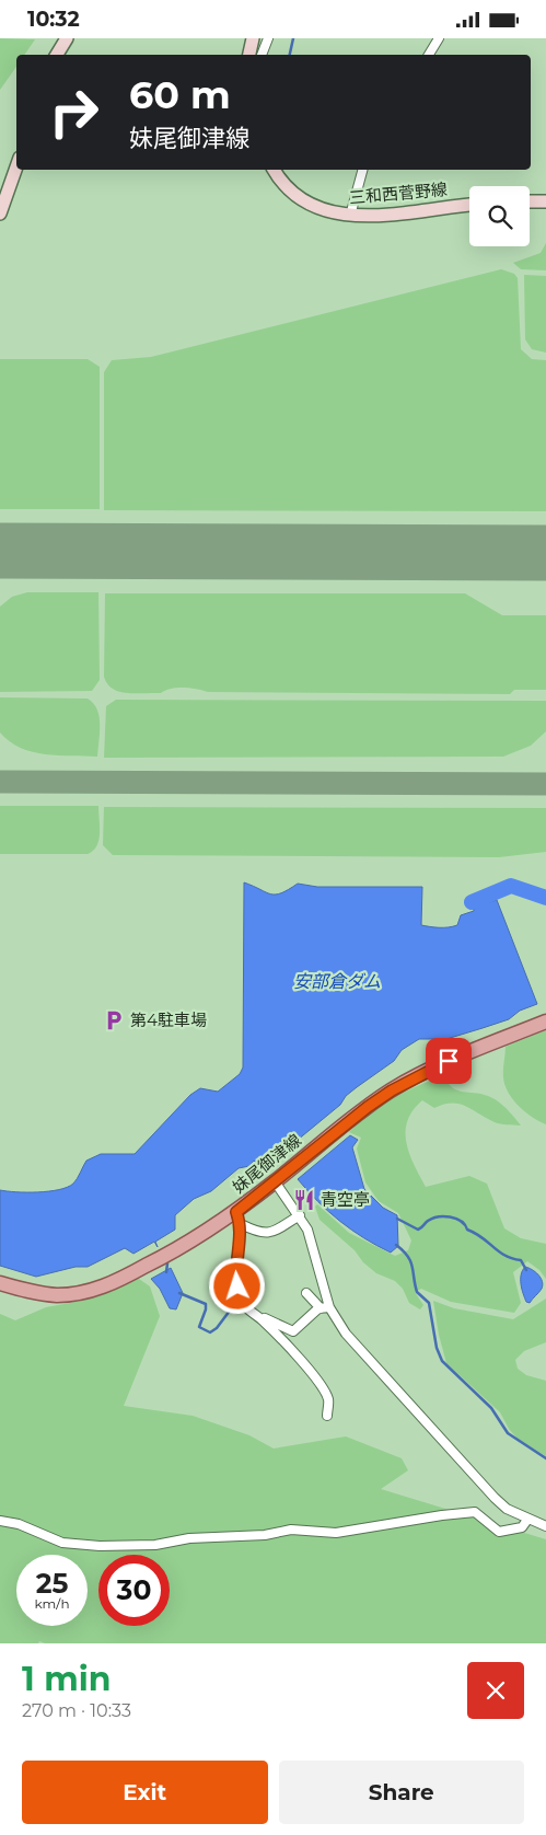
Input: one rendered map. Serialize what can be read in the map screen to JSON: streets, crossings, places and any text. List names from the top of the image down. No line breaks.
{"streets":{"main road":["三和西菅野線","妹尾御津線"]},"water":["安部倉ダム"],"places":{"parking":["第4駐車場"],"restaurant":["青空亭"]},"page":{"status":"10:32","turn":["60 m","妹尾御津線"],"speed":"25 km/h","limit":"30","heading":["1 min","270 m · 10:33"],"buttons":["Exit","Share"]}}
